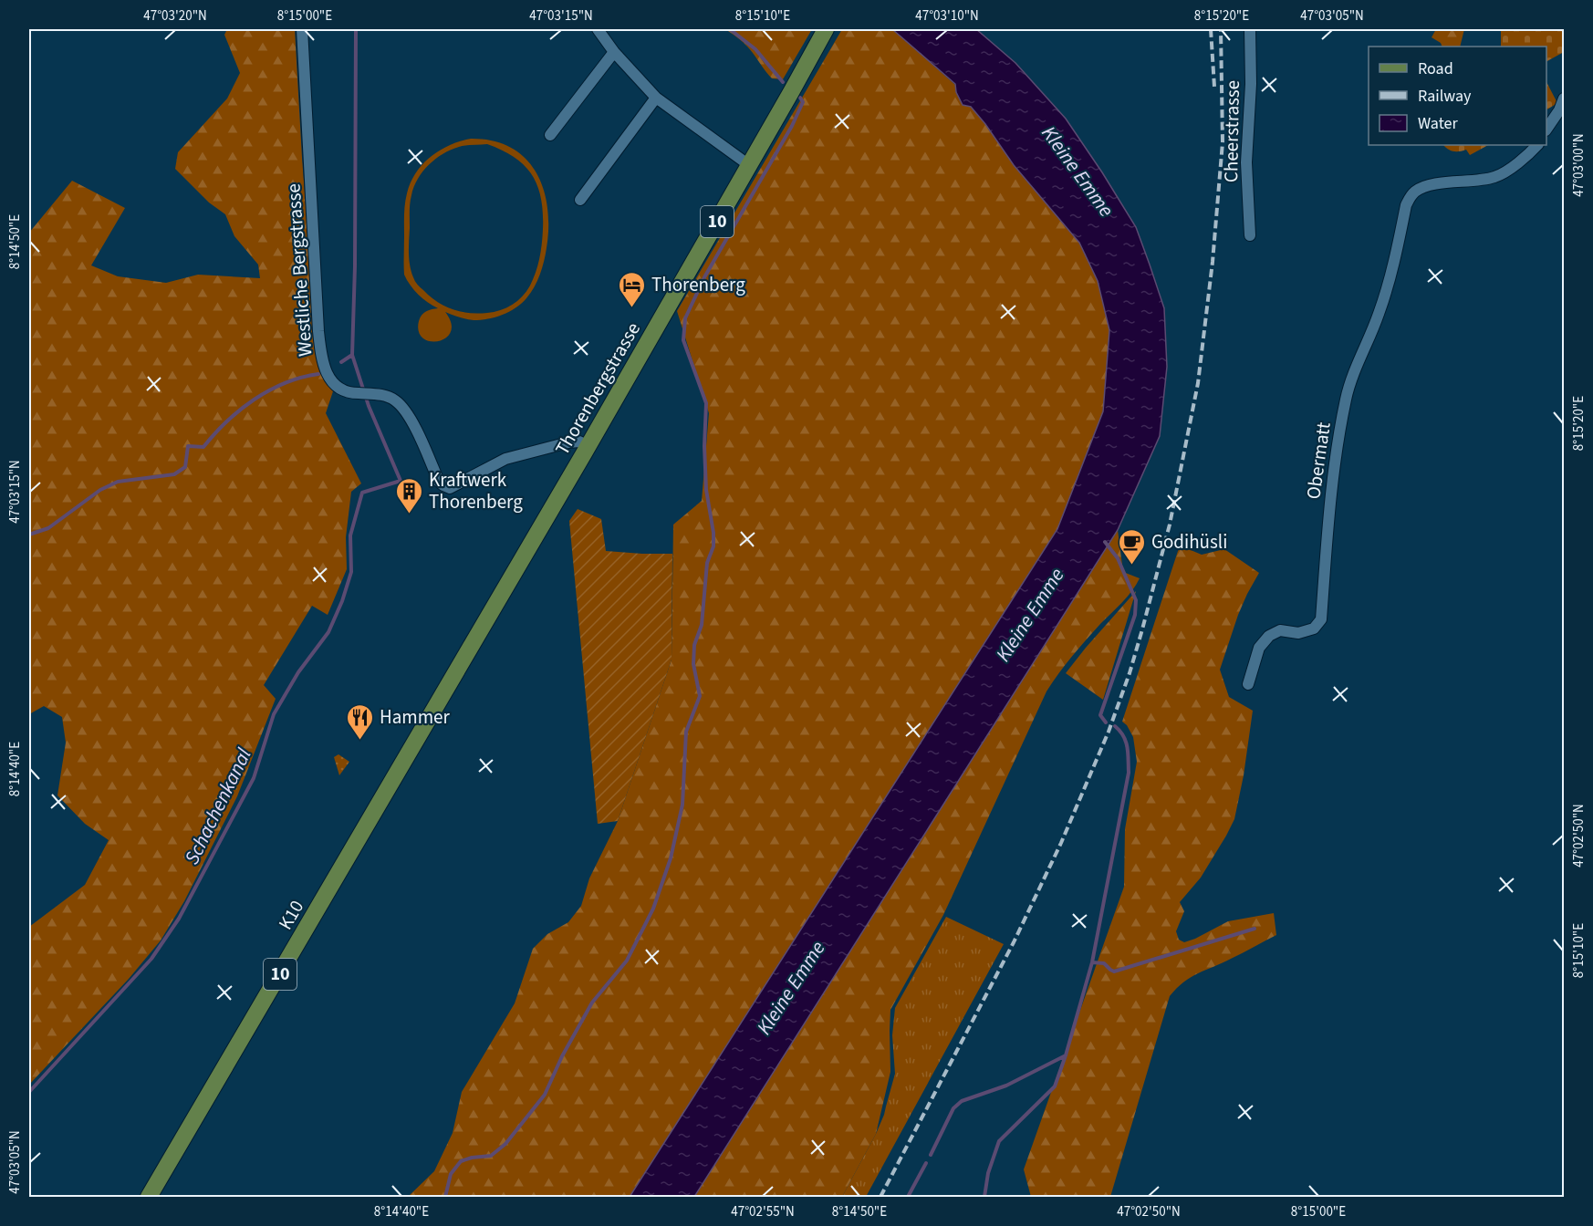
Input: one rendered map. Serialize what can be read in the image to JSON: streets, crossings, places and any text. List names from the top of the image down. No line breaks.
{"streets":{"main road":["10","Thorenbergstrasse","K10"],"street":["Cheerstrasse","Westliche Bergstrasse","Obermatt"]},"crossings":[["Westliche Bergstrasse","Thorenbergstrasse"],["Thorenbergstrasse","K10"]],"water":["Kleine Emme","Schachenkanal"],"places":{"hotel":["Thorenberg"],"building":["Kraftwerk Thorenberg"],"cafe":["Godihüsli"],"restaurant":["Hammer"]},"legend":["Road","Railway","Water"],"coordinates":["47°03'20\"N","8°15'00\"E","47°03'15\"N","8°15'10\"E","47°03'10\"N","8°15'20\"E","47°03'05\"N","47°03'00\"N","8°14'50\"E","8°14'40\"E","47°02'50\"N","47°02'55\"N"]}
